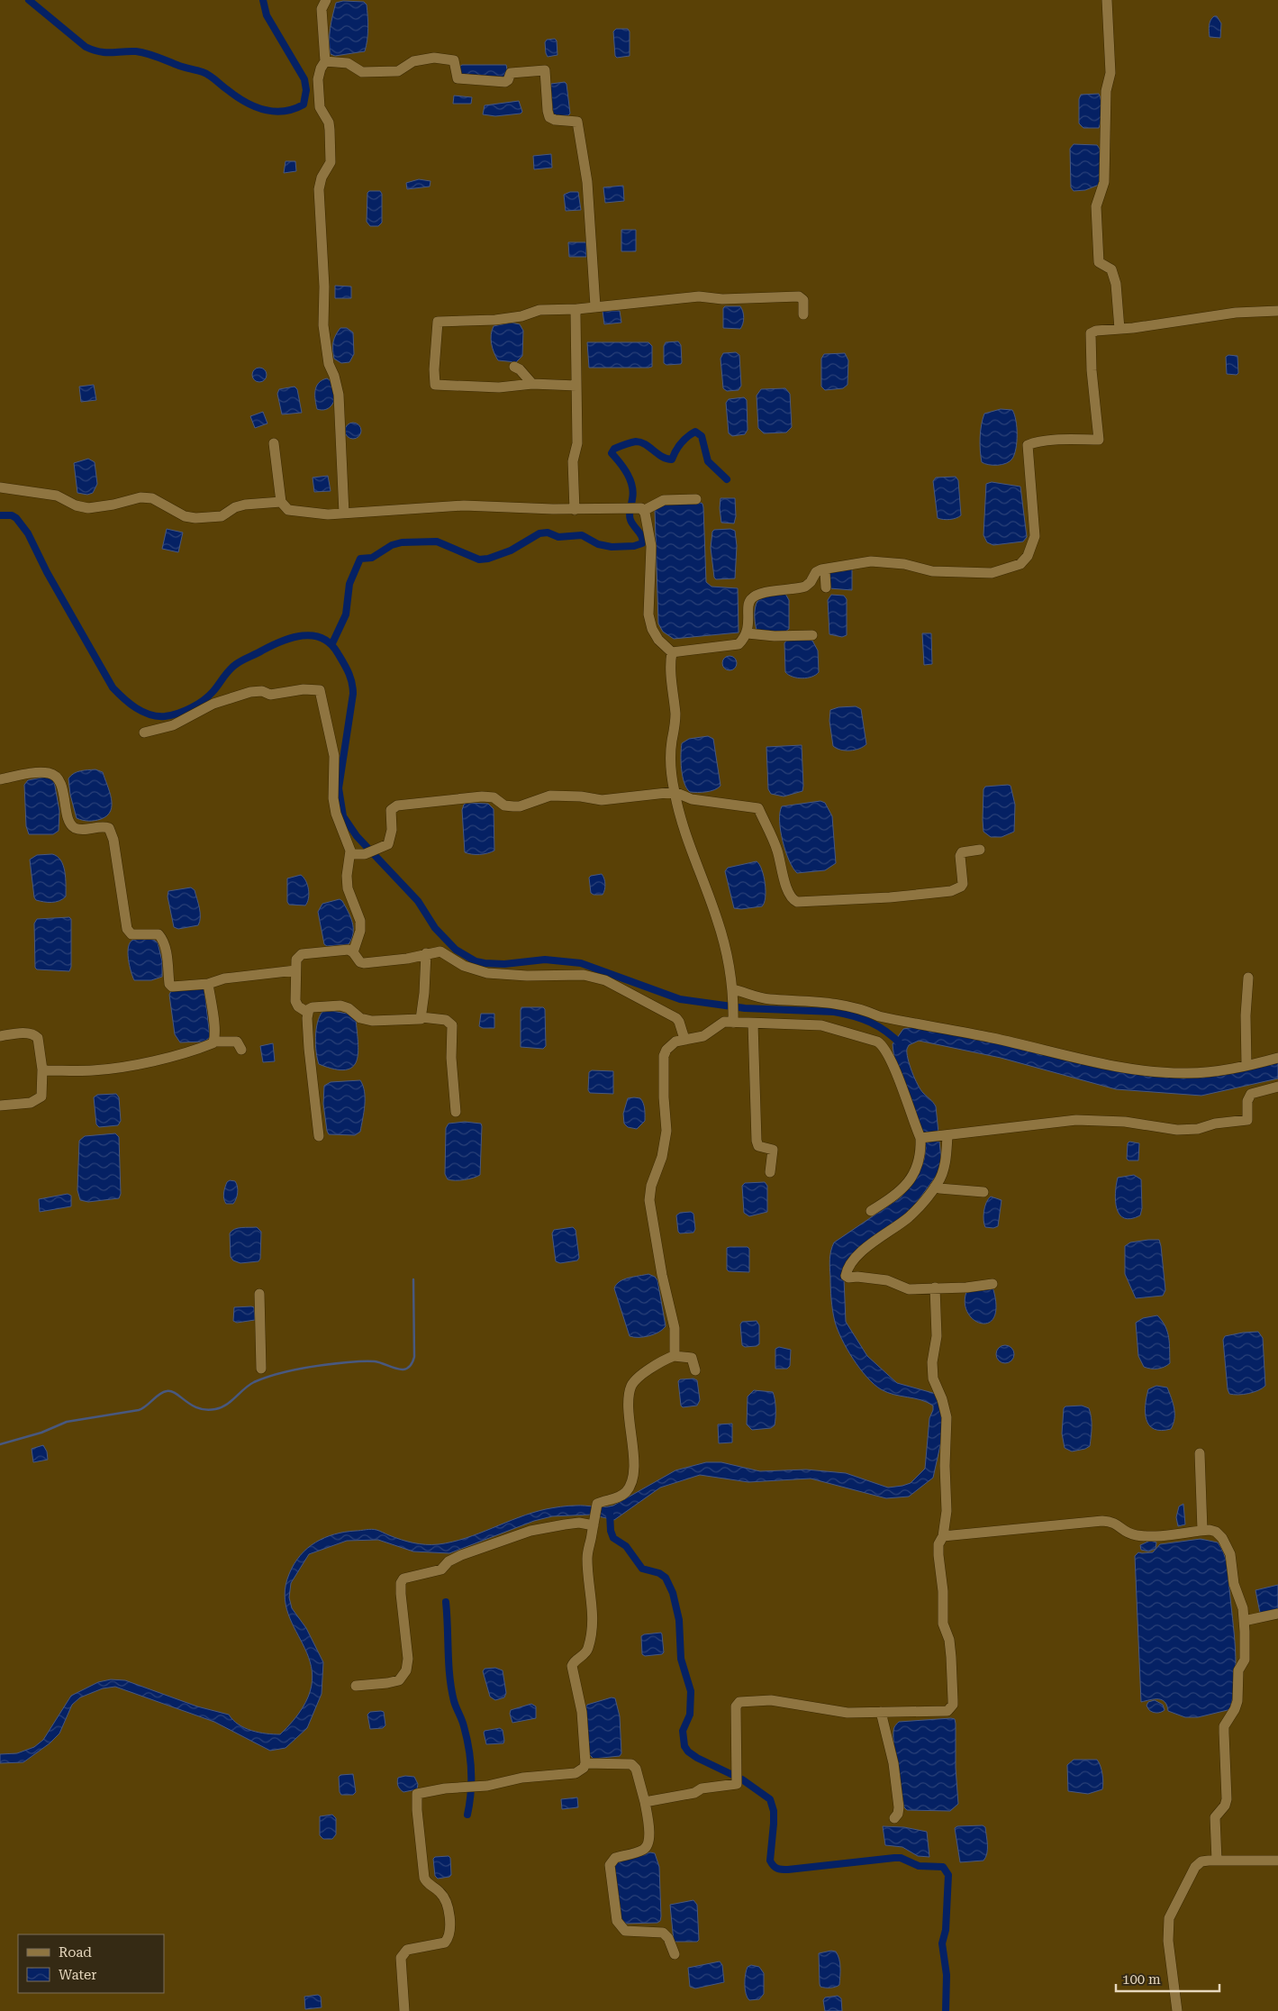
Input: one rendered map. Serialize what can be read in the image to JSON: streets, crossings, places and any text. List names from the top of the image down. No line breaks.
{"legend":["Road","Water"],"scale_bar":"100 m"}
